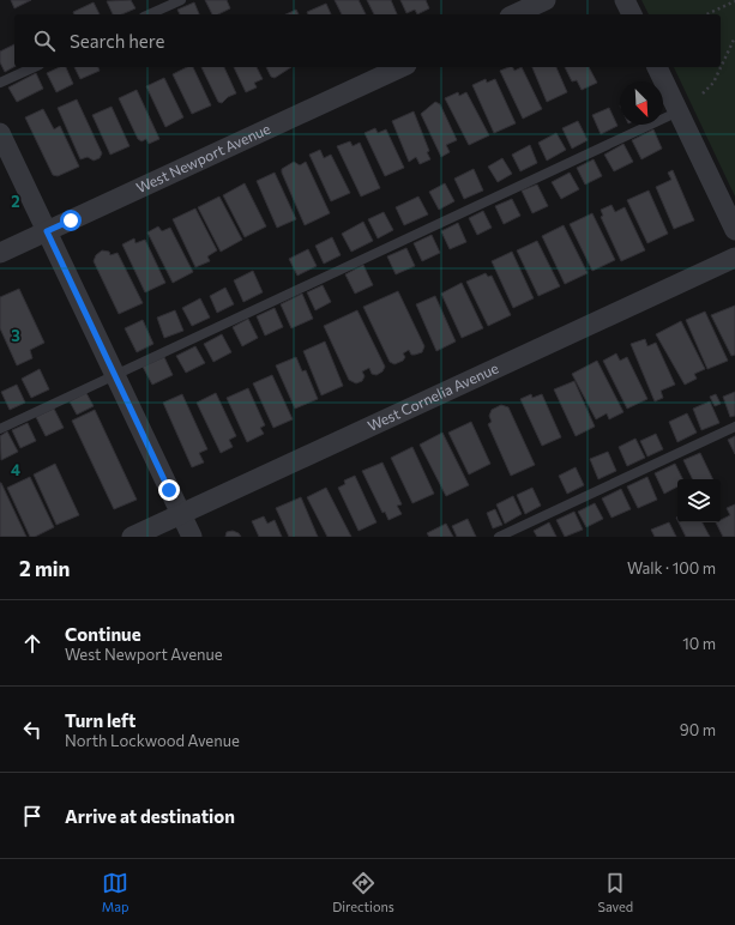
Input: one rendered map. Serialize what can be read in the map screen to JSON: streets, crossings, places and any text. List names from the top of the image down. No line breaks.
{"streets":{"street":["West Newport Avenue","West Cornelia Avenue"]},"north":"bottom right","page":{"search":"Search here","heading":["2 min","Walk · 100 m"],"list":[["Continue","West Newport Avenue","10 m"],["Turn left","North Lockwood Avenue","90 m"],"Arrive at destination"],"nav":["Map","Directions","Saved"]},"grid":{"rows":["2","3","4"]}}
